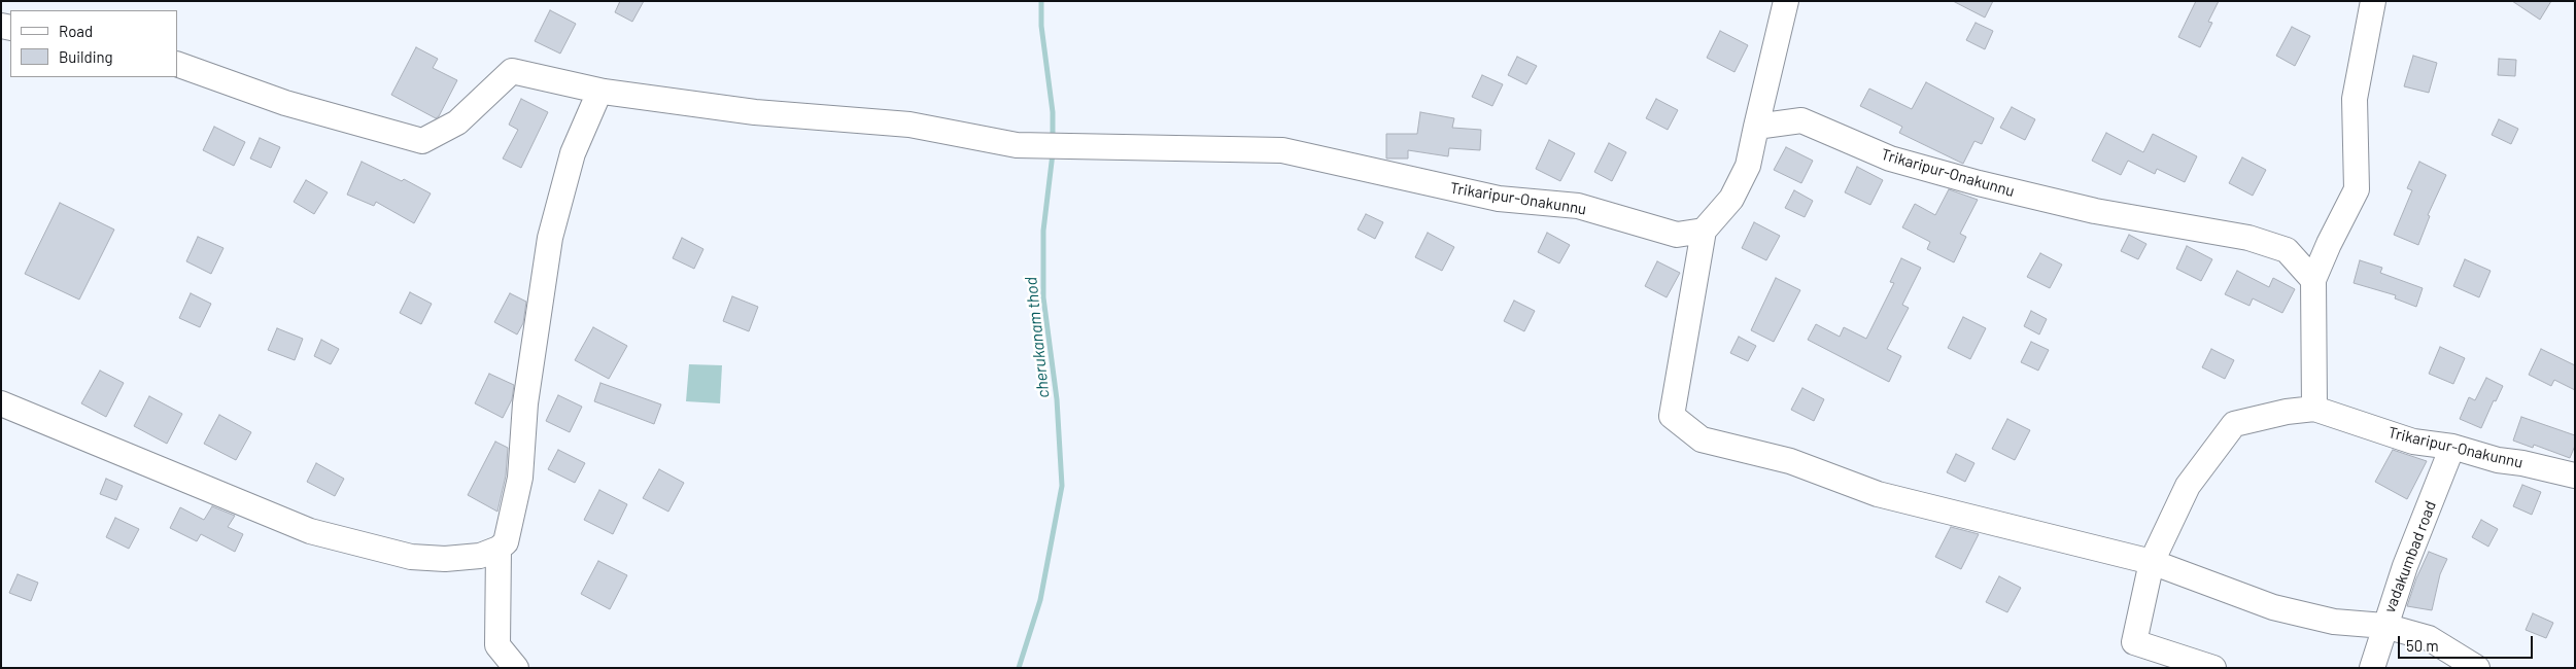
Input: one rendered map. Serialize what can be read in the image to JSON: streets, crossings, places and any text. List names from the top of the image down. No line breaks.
{"streets":{"street":["Trikaripur-Onakunnu","vadakumbad road"]},"crossings":[["Trikaripur-Onakunnu","vadakumbad road"]],"water":["cherukanam thod"],"legend":["Road","Building"],"scale_bar":"50 m"}
